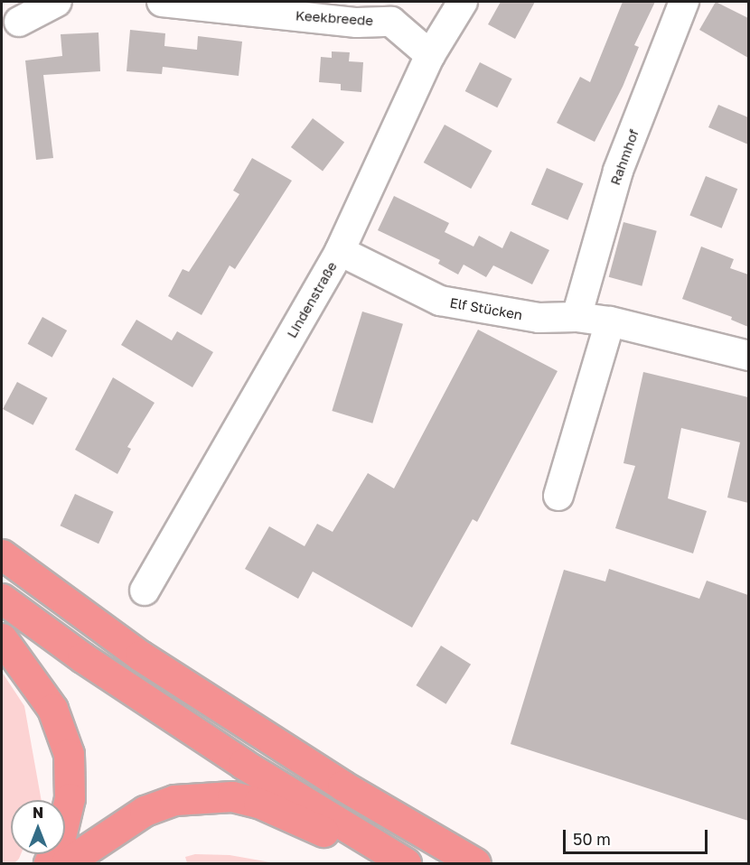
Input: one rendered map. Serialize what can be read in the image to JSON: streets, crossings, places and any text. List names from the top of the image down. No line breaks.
{"streets":{"street":["Keekbreede","Rahmhof","Lindenstraße","Elf Stücken"]},"crossings":[["Keekbreede","Lindenstraße"],["Rahmhof","Elf Stücken"],["Lindenstraße","Elf Stücken"]],"scale_bar":"50 m","north":"top"}
